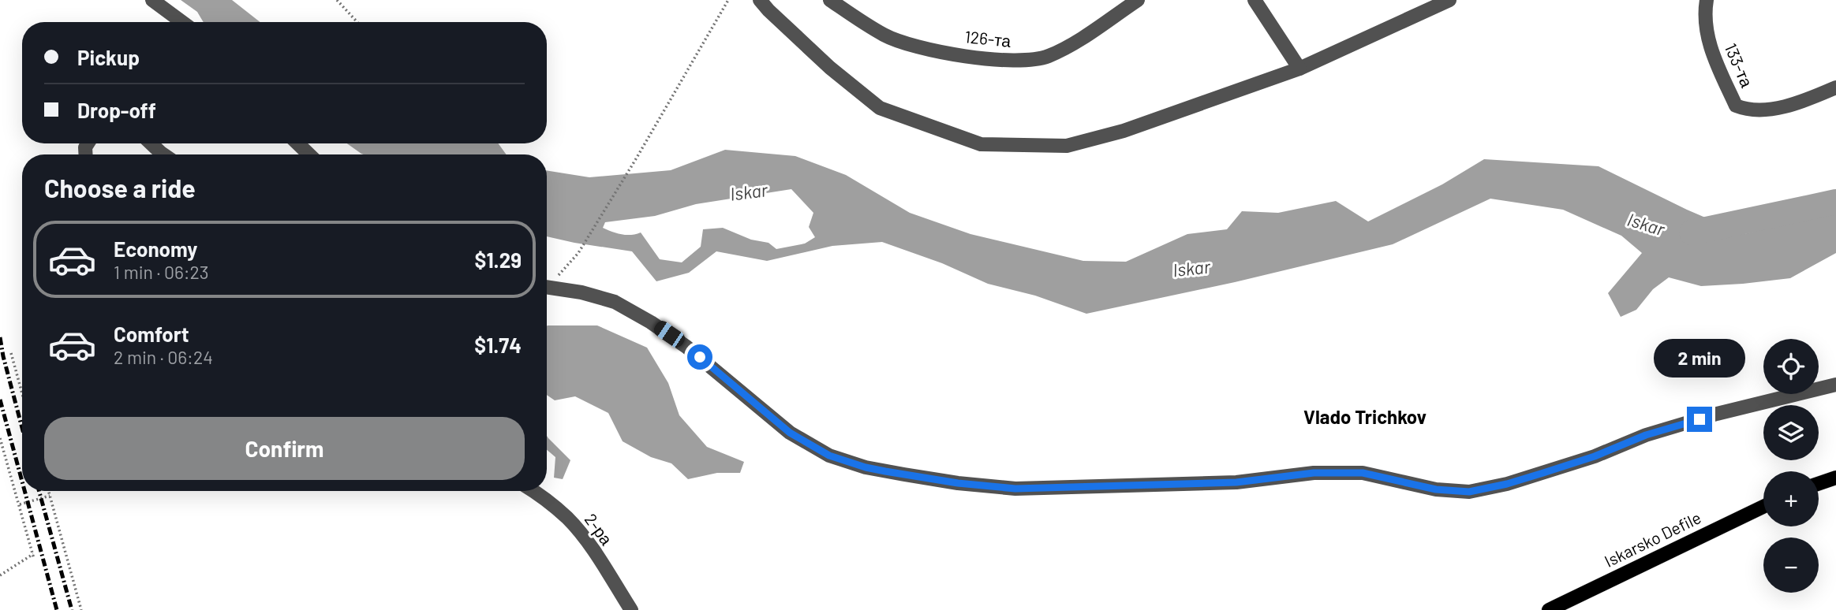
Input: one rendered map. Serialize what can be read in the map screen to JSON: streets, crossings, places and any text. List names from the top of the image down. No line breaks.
{"streets":{"main road":["Iskarsko Defile"],"street":["126-та","133-та","2-ра"]},"districts":["Vlado Trichkov"],"water":["Iskar"],"page":{"banner":["Pickup","Drop-off"],"heading":"Choose a ride","list":[{"name":"Economy","note":"1 min · 06:23","value":"$1.29"},{"name":"Comfort","note":"2 min · 06:24","value":"$1.74"}],"map_buttons":["+","−"],"bubble":"2 min","buttons":"Confirm"}}
